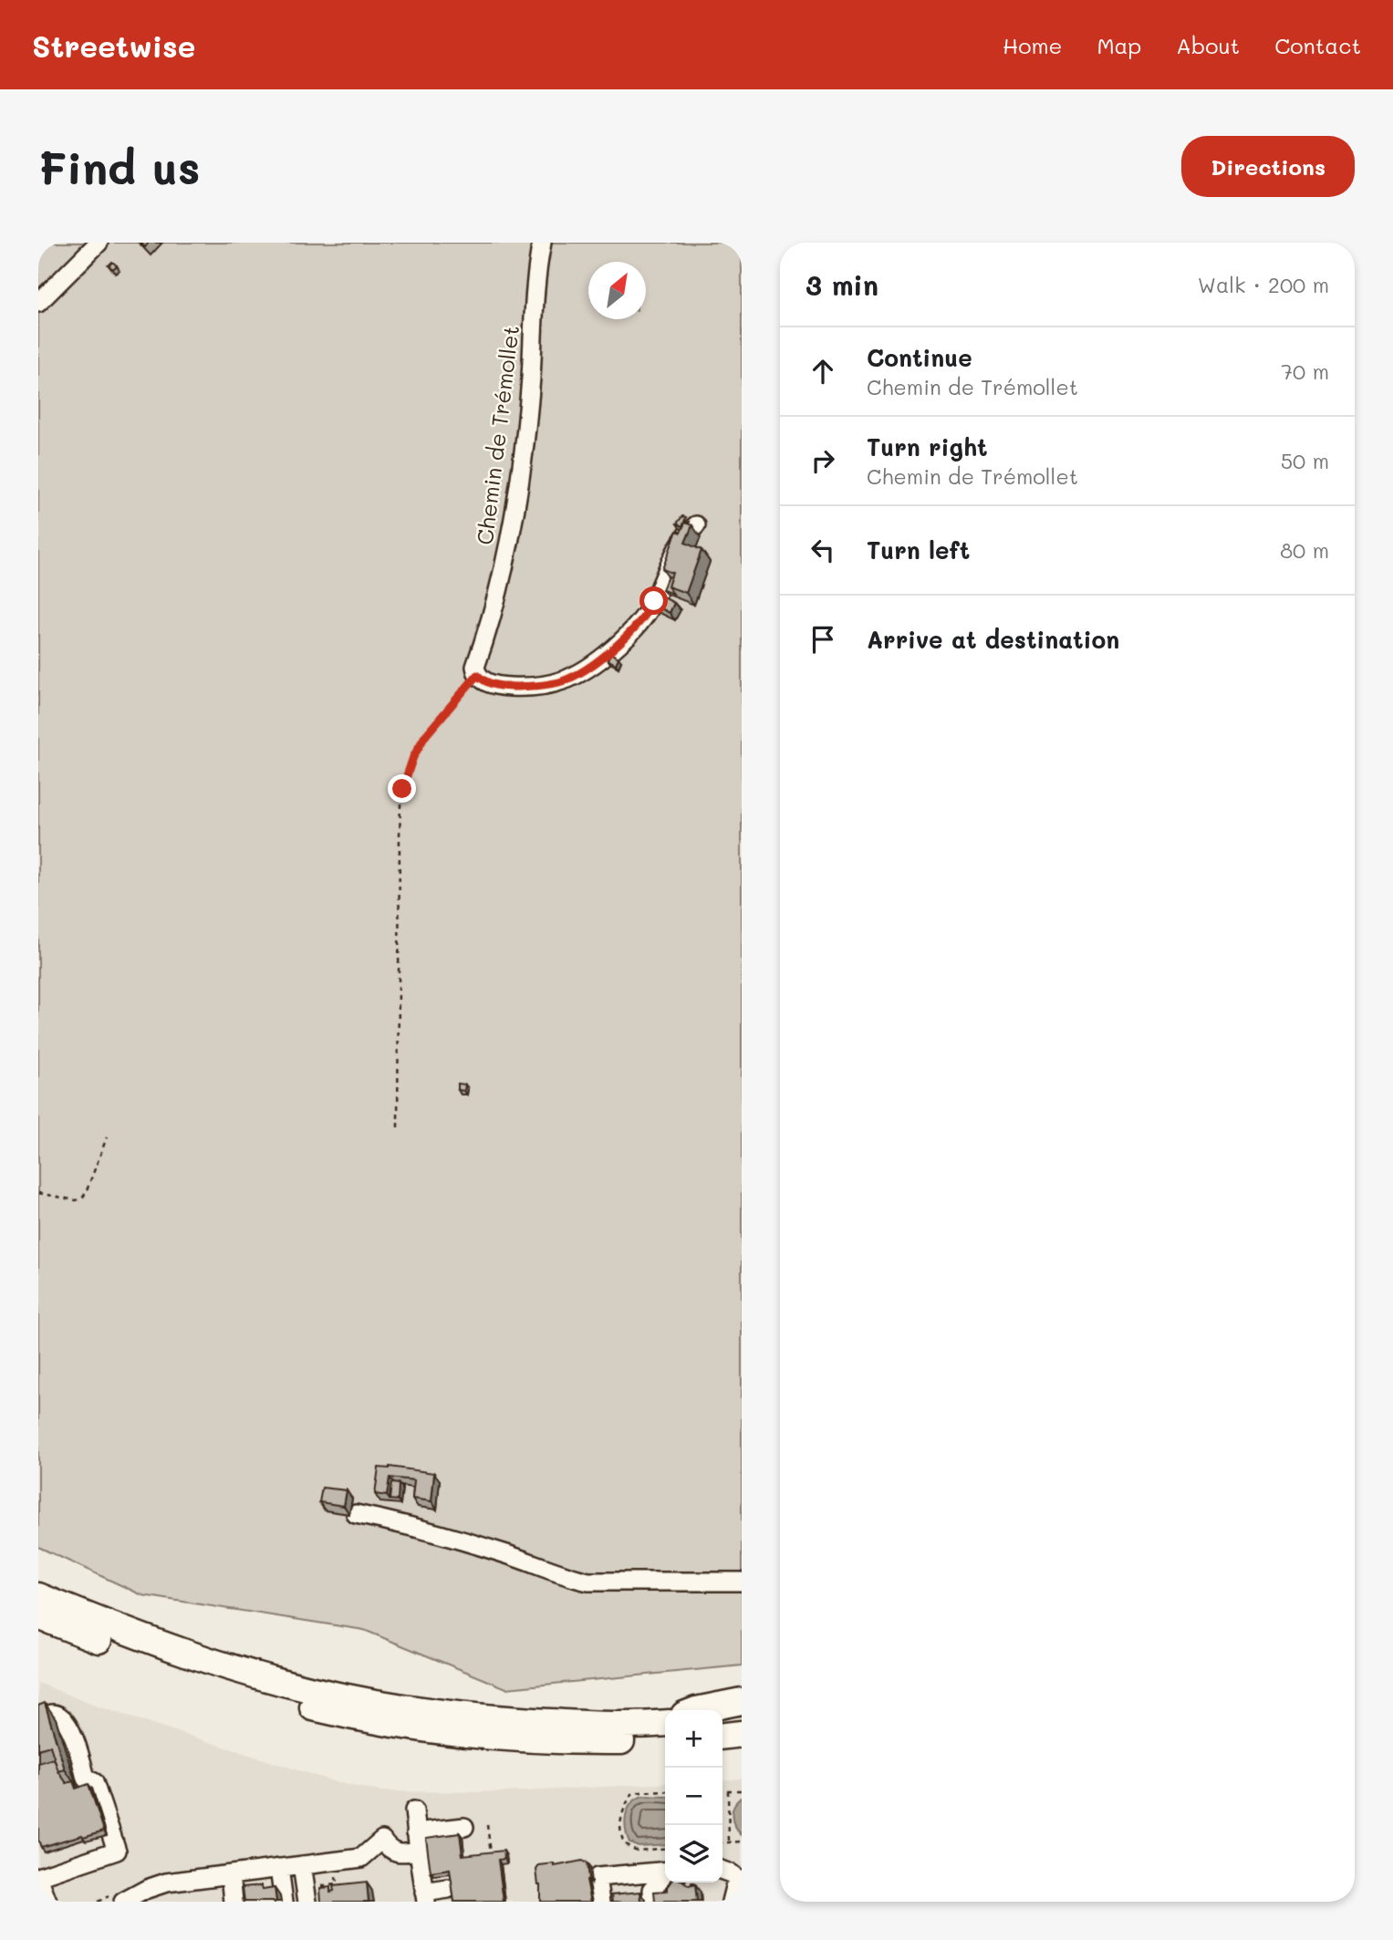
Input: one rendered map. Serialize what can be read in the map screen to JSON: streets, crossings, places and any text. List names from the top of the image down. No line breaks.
{"streets":{"street":["Chemin de Trémollet"]},"north":"top right","page":{"header":"Streetwise","nav":["Home","Map","About","Contact"],"buttons":"Directions","title":"Find us","heading":["3 min","Walk · 200 m"],"list":[["Continue","Chemin de Trémollet","70 m"],["Turn right","Chemin de Trémollet","50 m"],["Turn left","80 m"],"Arrive at destination"],"map_buttons":["+","−"]}}
